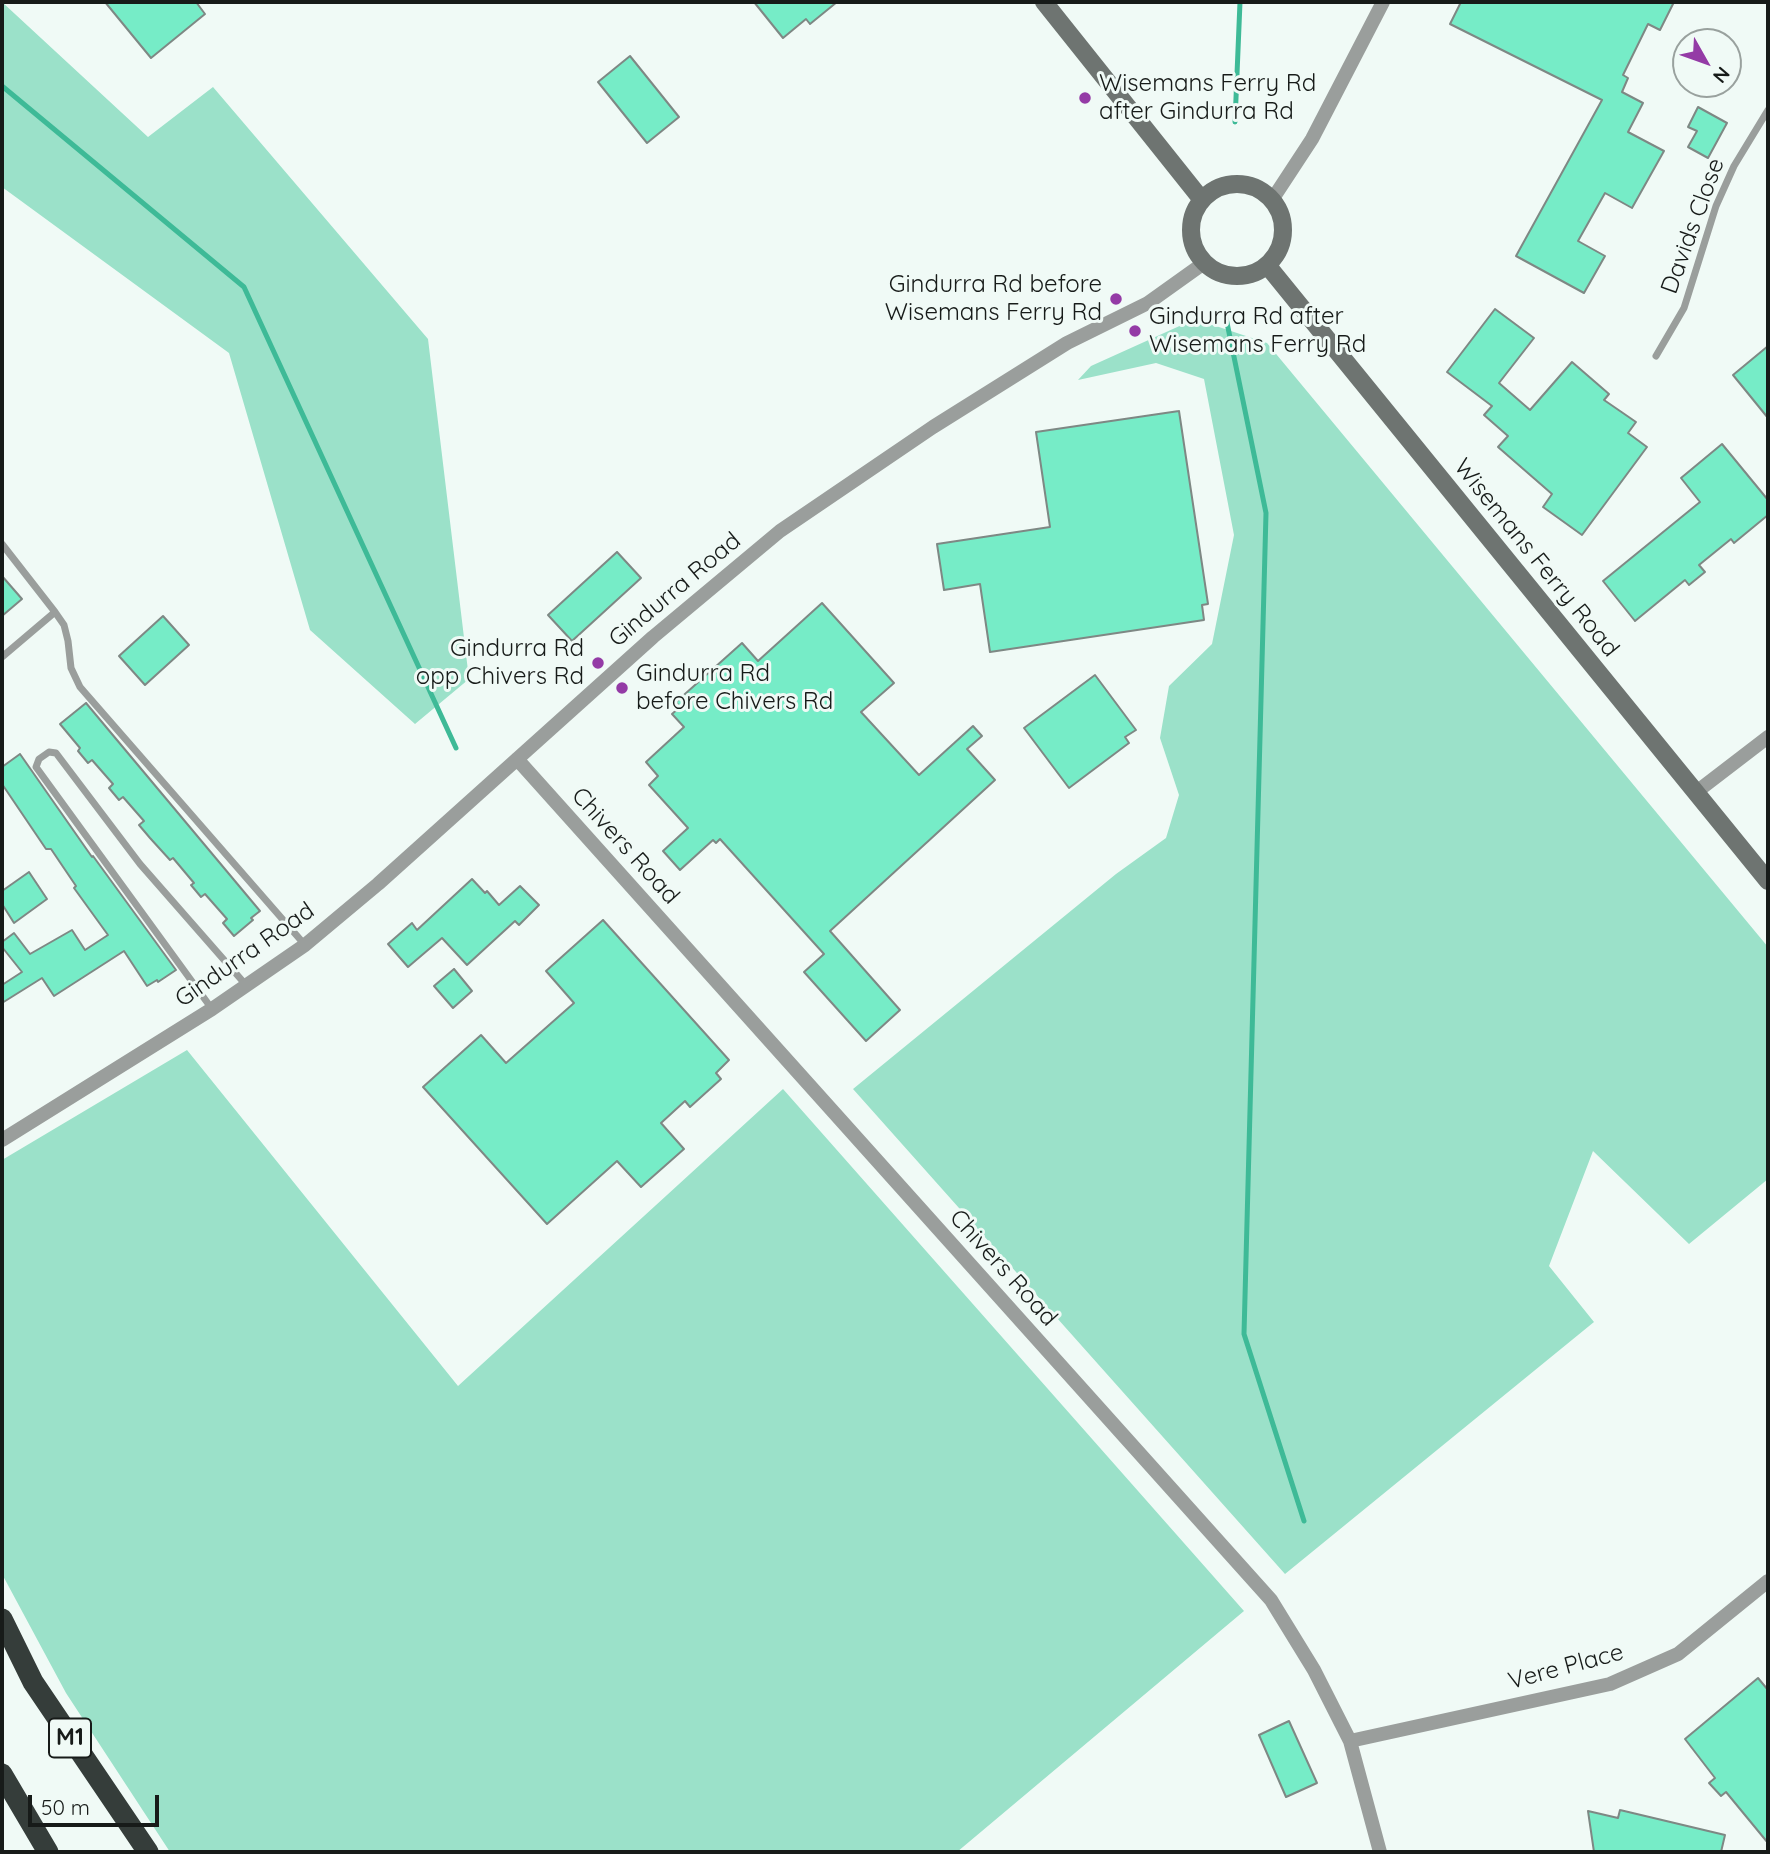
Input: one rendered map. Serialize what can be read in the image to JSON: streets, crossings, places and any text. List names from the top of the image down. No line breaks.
{"streets":{"highway":["M1"],"main road":["Wisemans Ferry Road"],"street":["Gindurra Road","Chivers Road","Vere Place"],"lane":["Davids Close"]},"crossings":[["Wisemans Ferry Road","Gindurra Road"],["Gindurra Road","Chivers Road"],["Chivers Road","Vere Place"]],"places":["Wisemans Ferry Rd after Gindurra Rd","Gindurra Rd before Wisemans Ferry Rd","Gindurra Rd after Wisemans Ferry Rd","Gindurra Rd opp Chivers Rd","Gindurra Rd before Chivers Rd"],"scale_bar":"50 m","north":"bottom right"}
